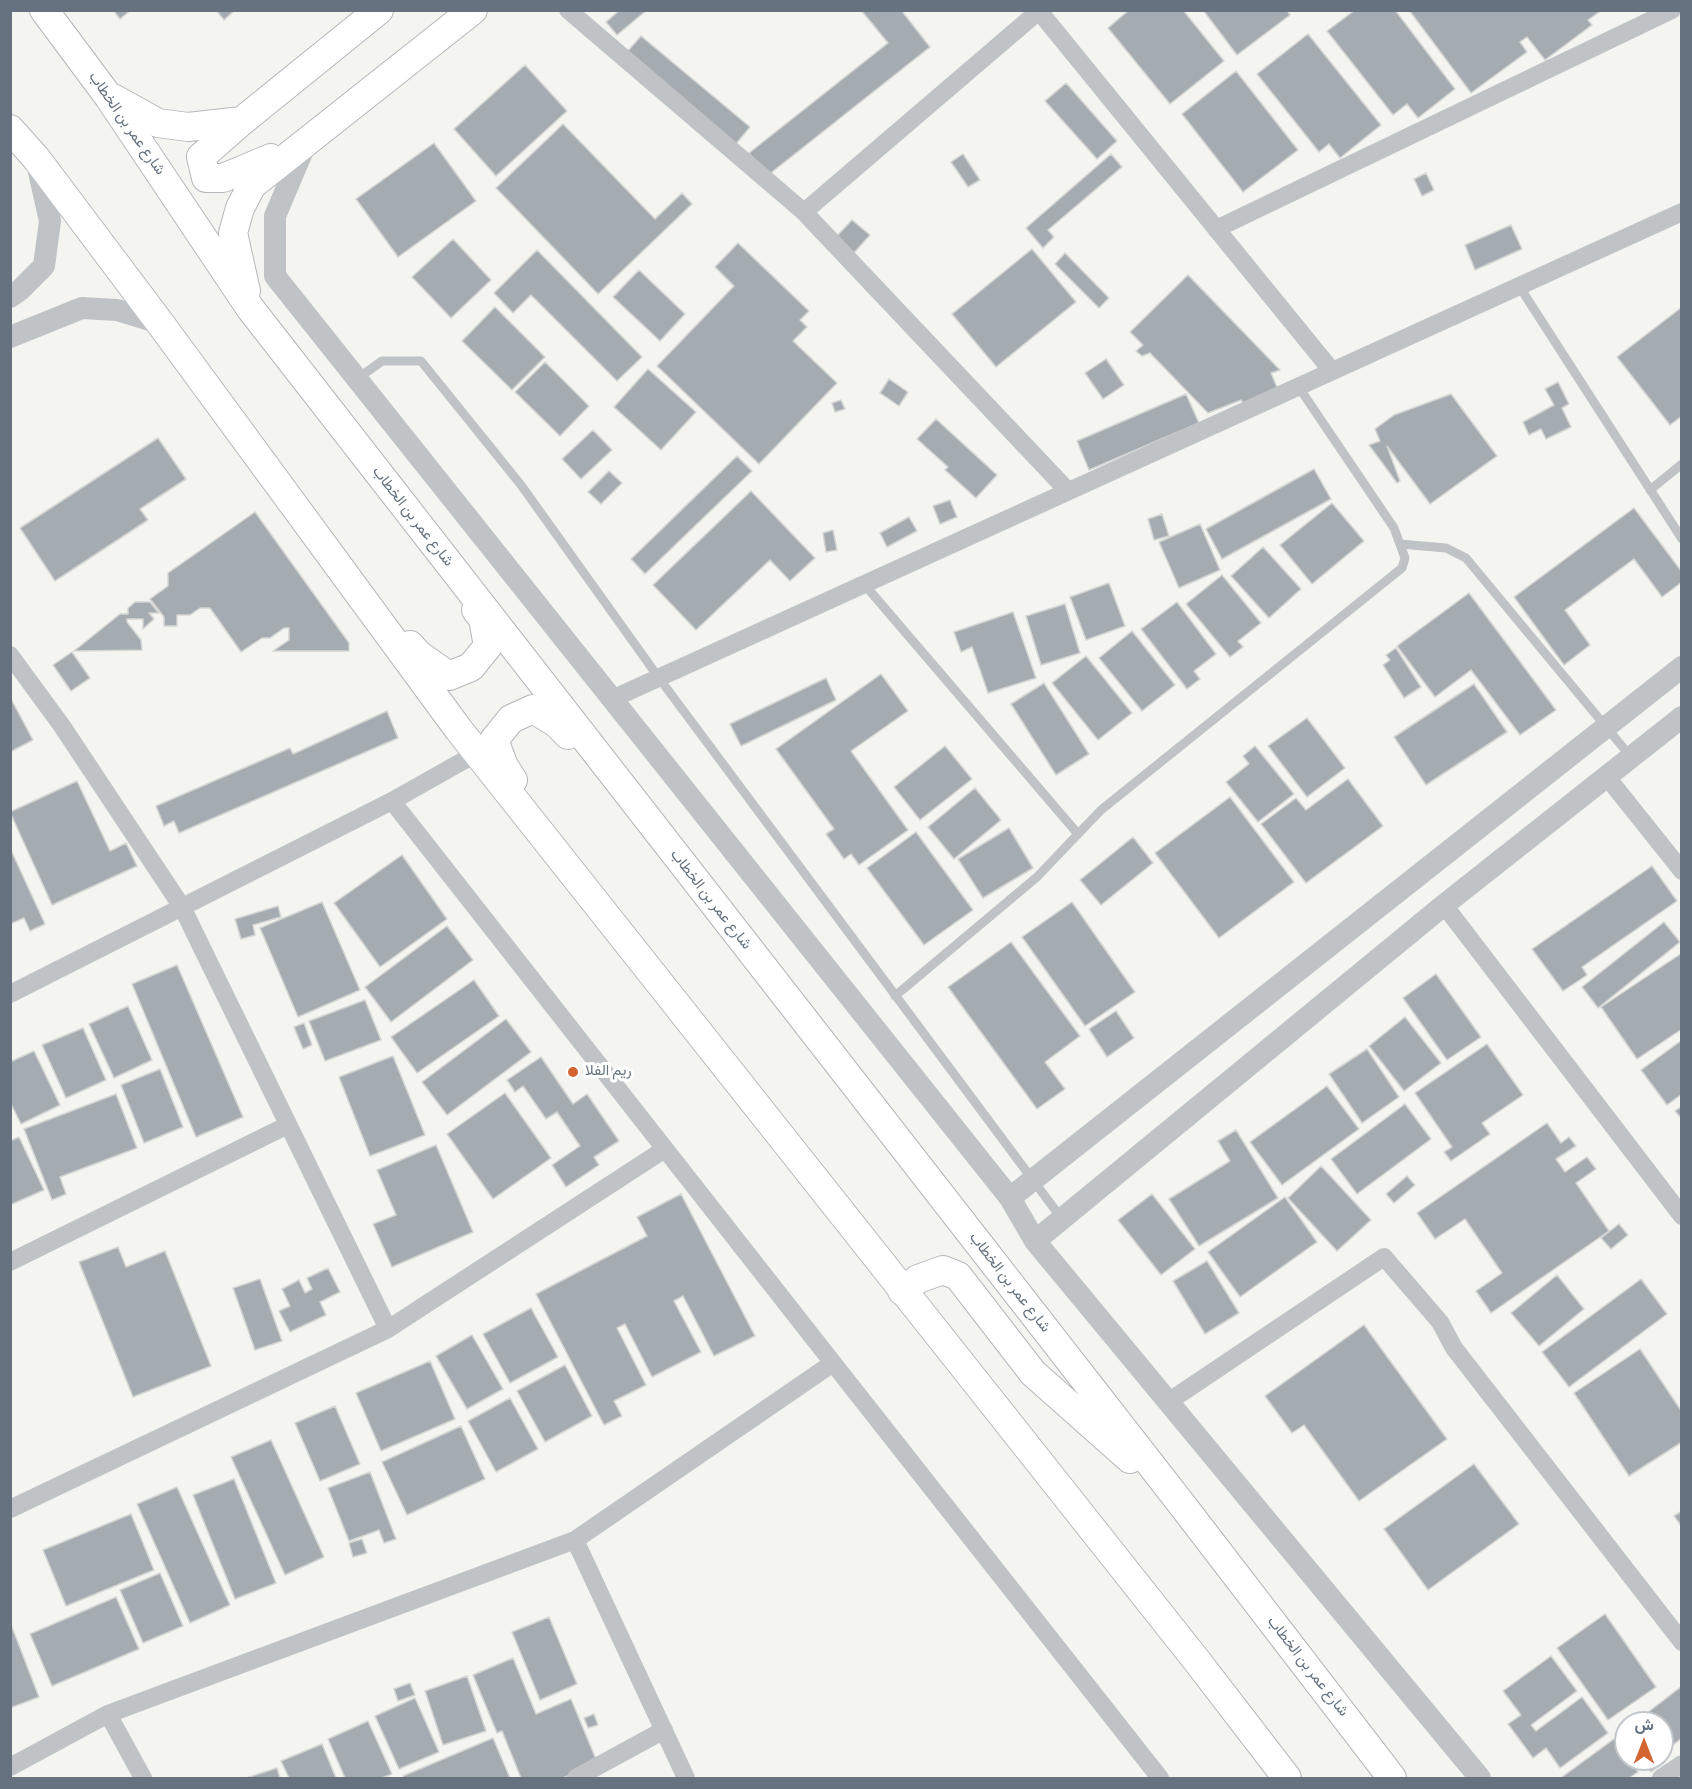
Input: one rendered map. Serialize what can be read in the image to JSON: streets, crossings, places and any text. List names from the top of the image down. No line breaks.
{"streets":{"main road":["شارع عمر بن الخطاب"]},"places":["ريم الفلا"],"north":"top"}
